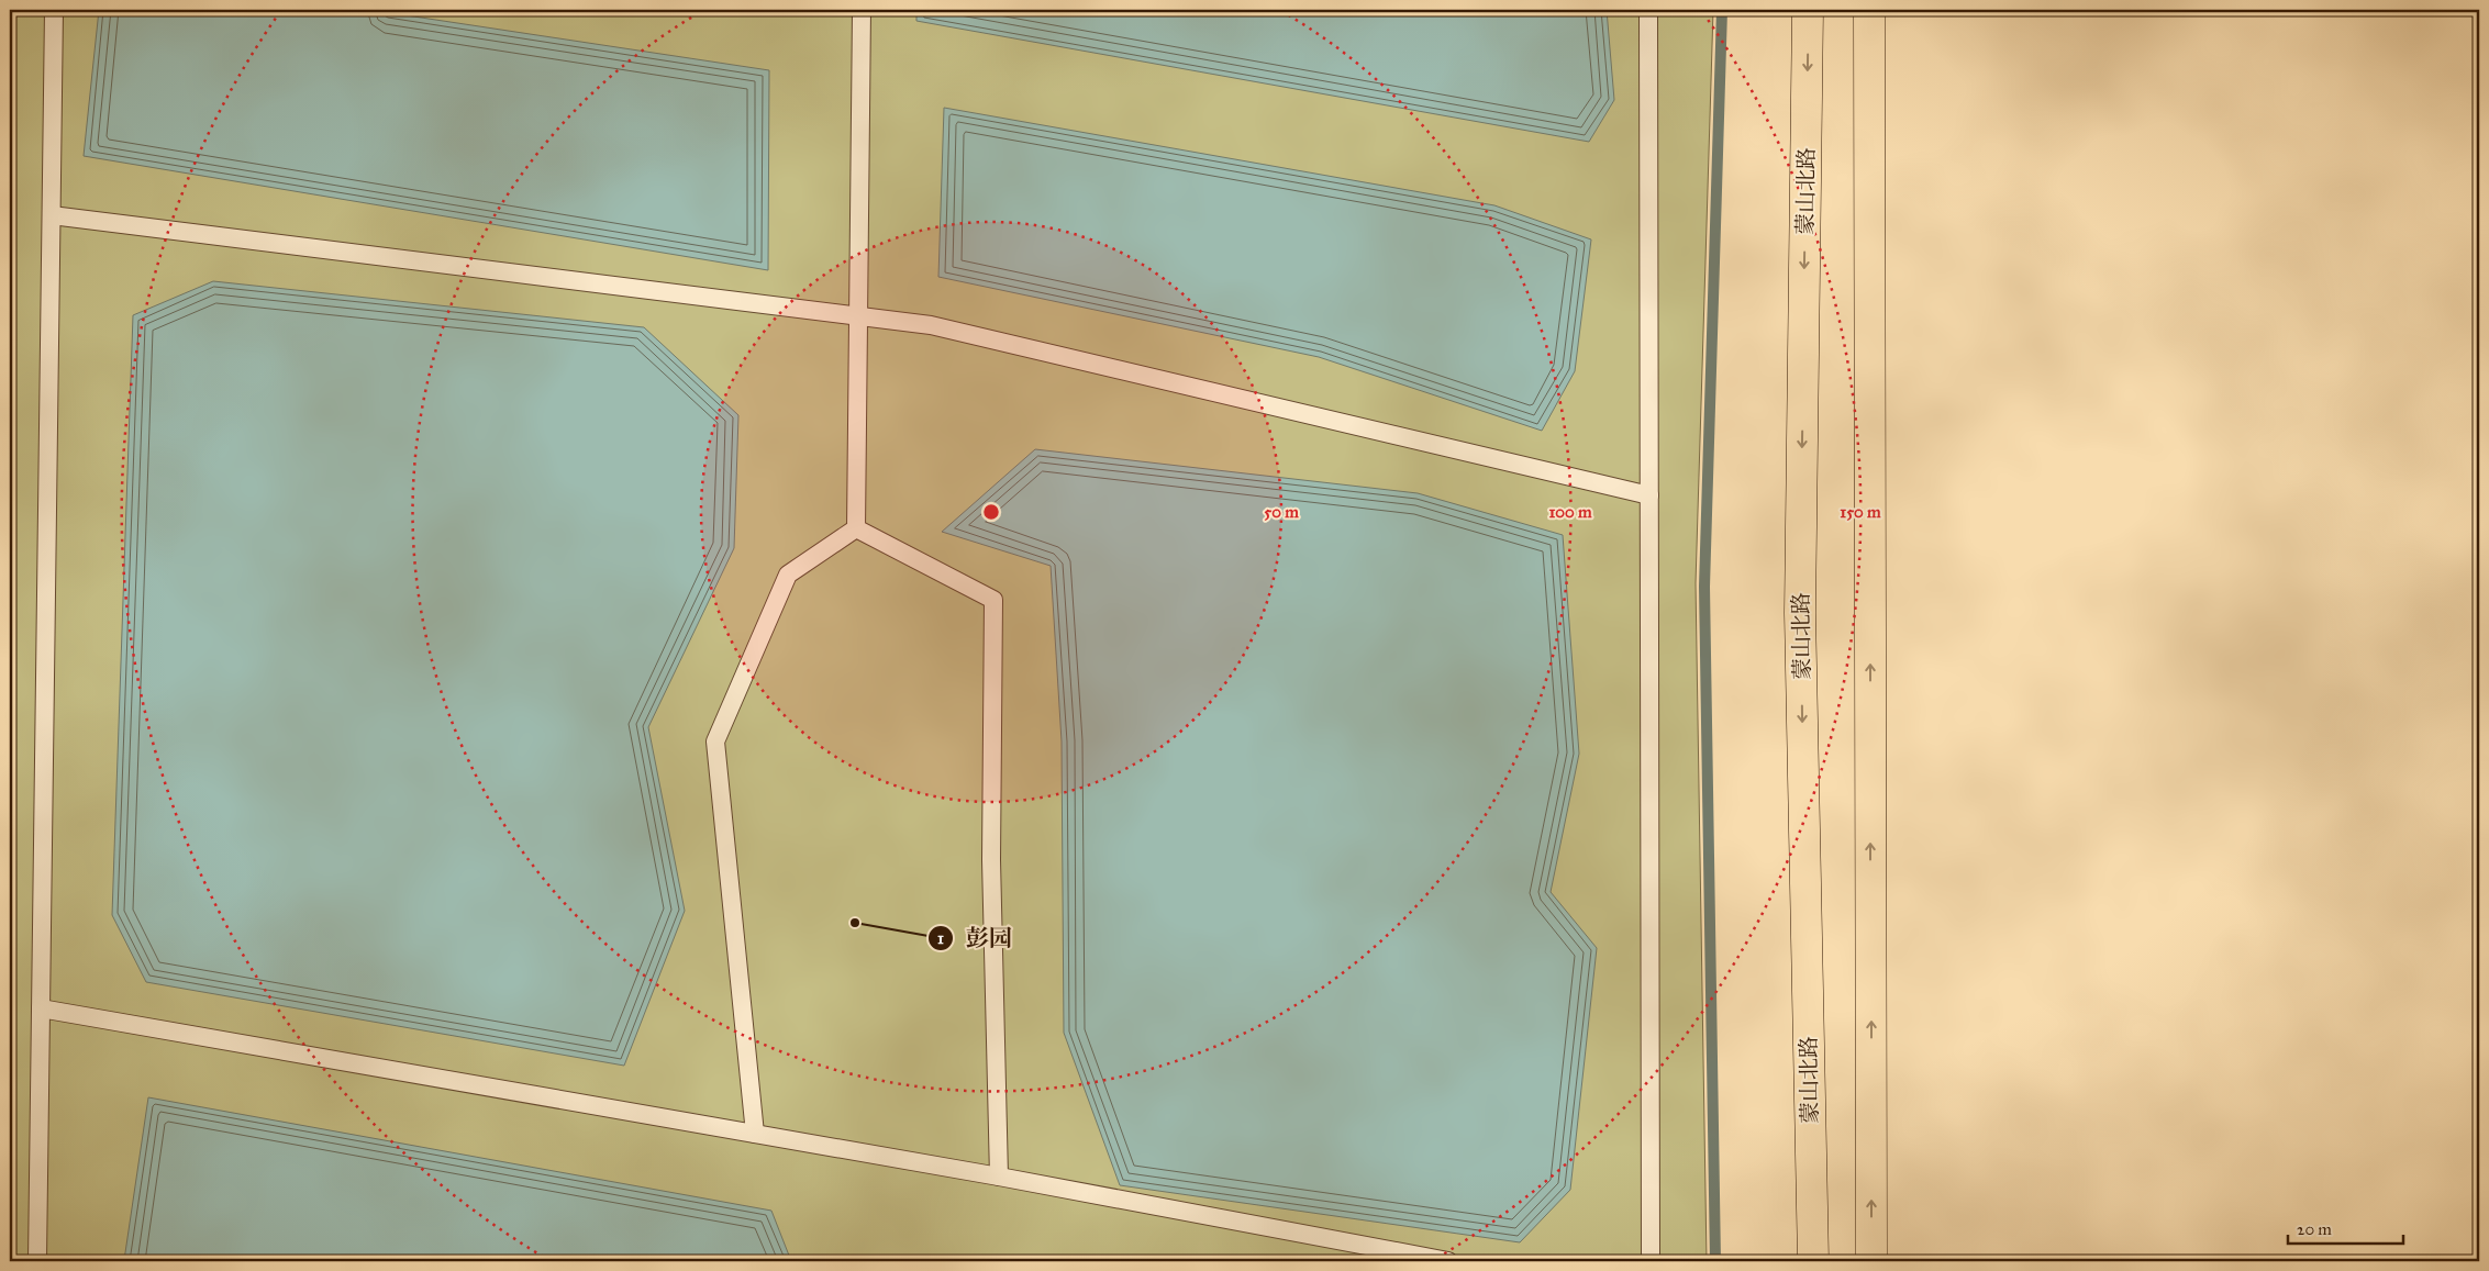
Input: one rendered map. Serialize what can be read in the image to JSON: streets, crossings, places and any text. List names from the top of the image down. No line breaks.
{"streets":{"main road":["蒙山北路"]},"places":["彭园"],"scale_bar":"20 m","rings":["50 m","100 m","150 m"]}
